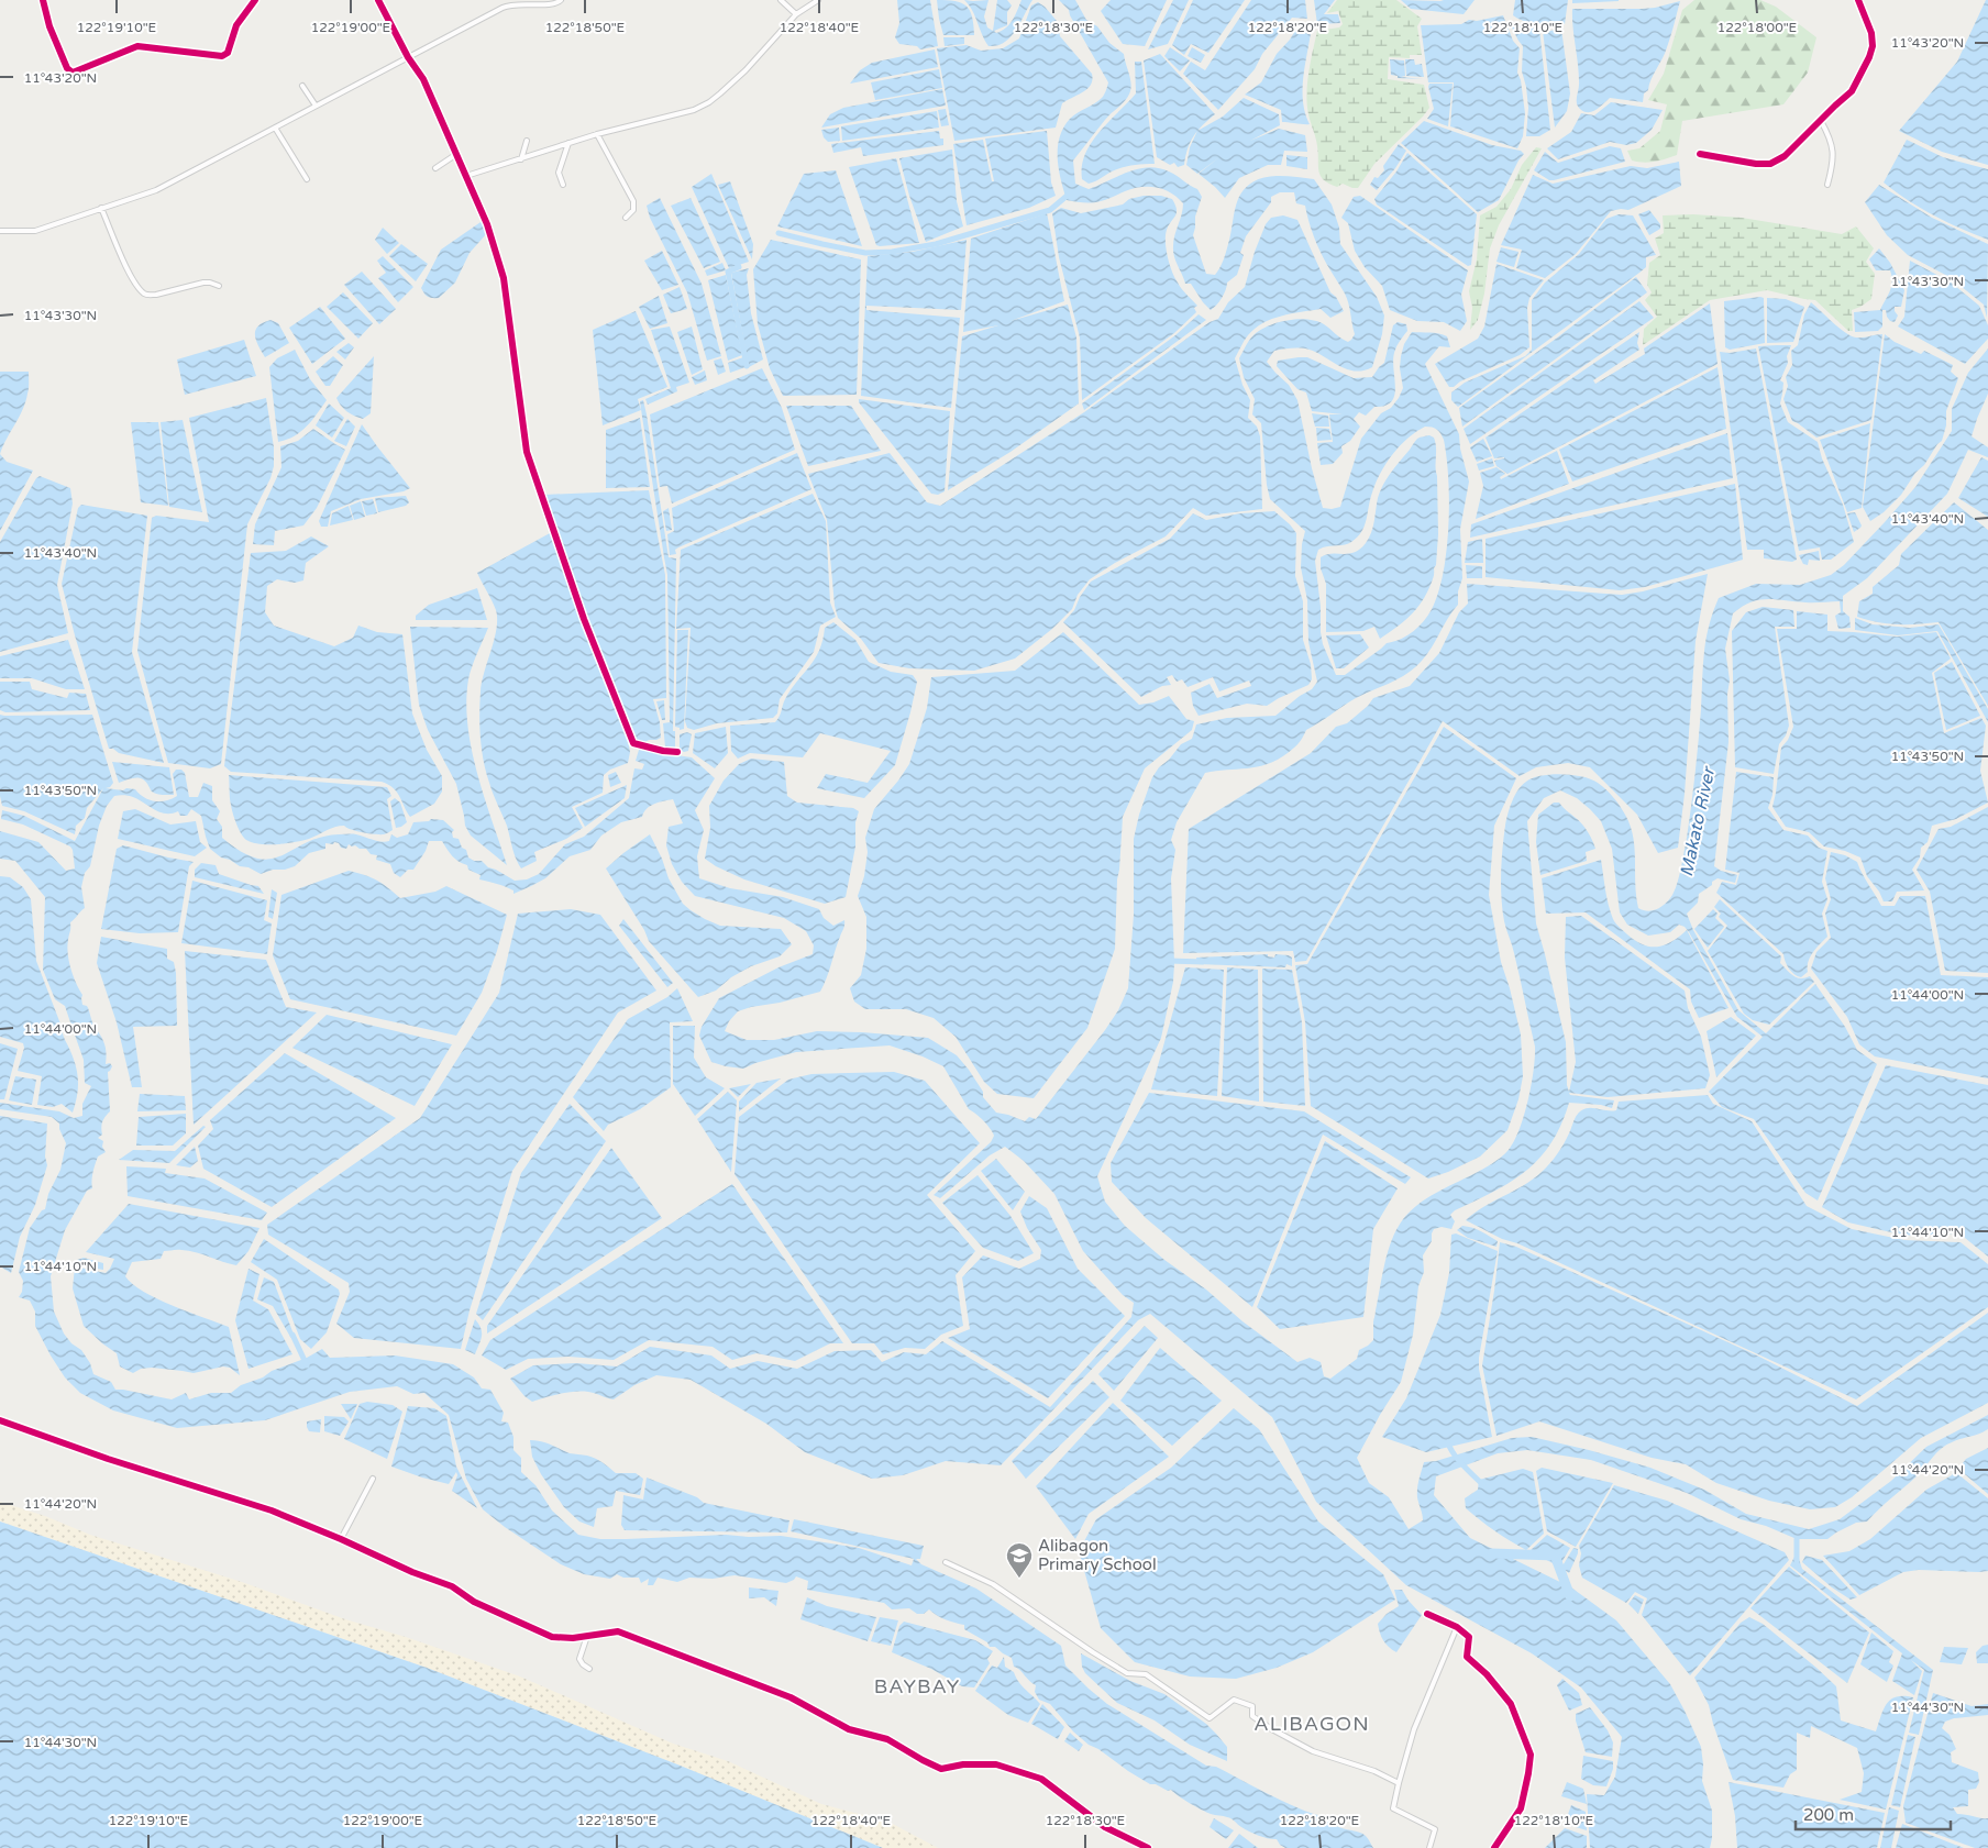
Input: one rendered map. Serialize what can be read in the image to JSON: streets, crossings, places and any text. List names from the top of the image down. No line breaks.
{"districts":["BAYBAY","ALIBAGON"],"water":["Makato River"],"places":{"school or university":["Alibagon Primary School"]},"scale_bar":"200 m","coordinates":["122°19'10\"E","122°19'00\"E","122°18'50\"E","122°18'40\"E","122°18'30\"E","122°18'20\"E","122°18'10\"E","122°18'00\"E","11°43'20\"N","11°43'30\"N","11°43'40\"N","11°43'50\"N","11°44'00\"N","11°44'10\"N","11°44'20\"N","11°44'30\"N"]}
